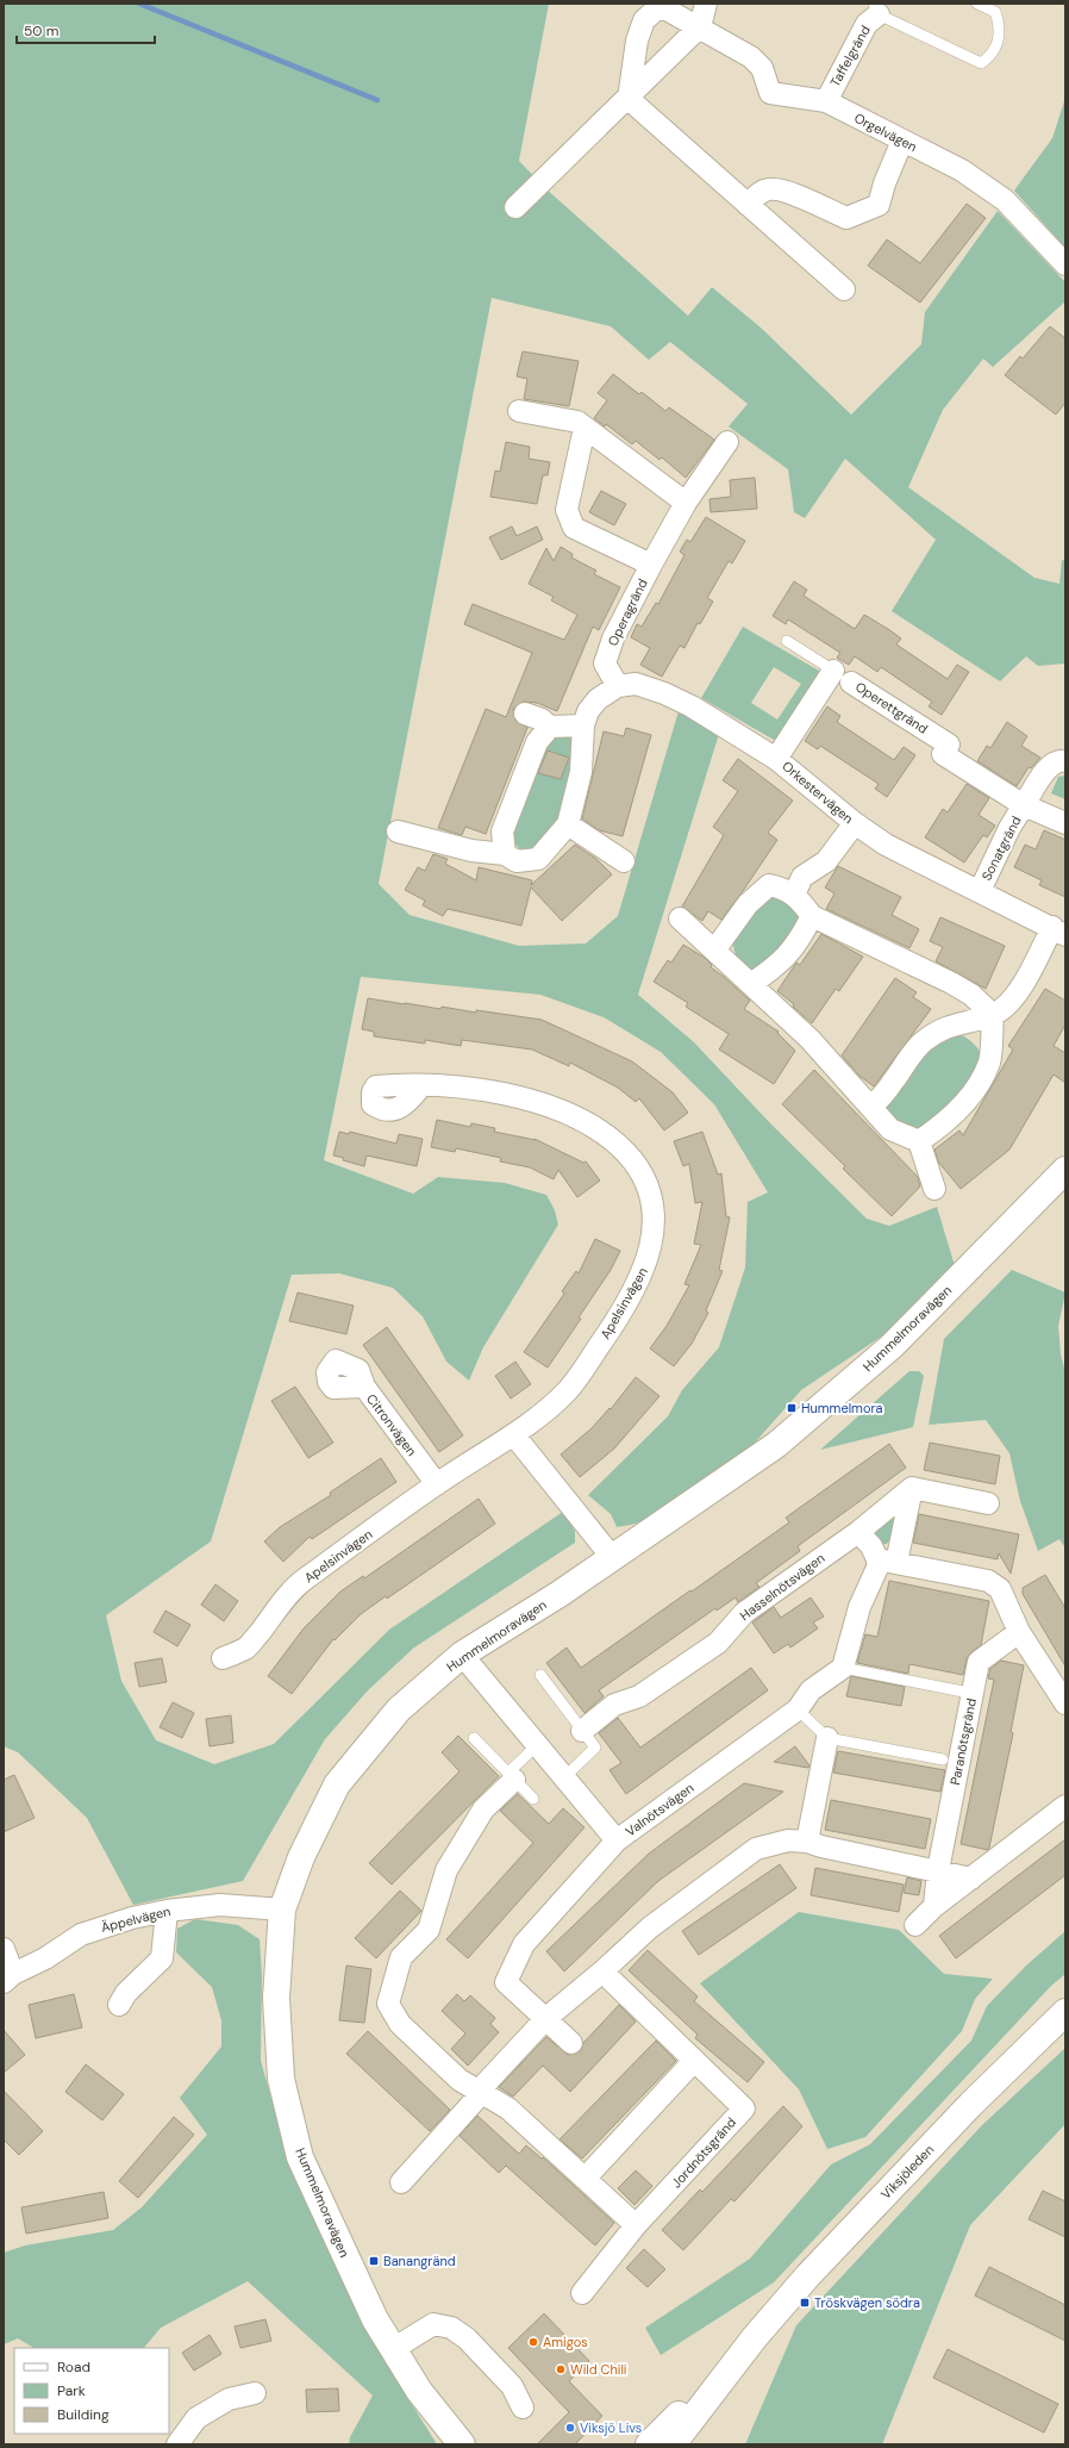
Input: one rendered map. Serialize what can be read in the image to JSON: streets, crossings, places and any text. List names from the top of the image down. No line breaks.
{"streets":{"street":["Taffelgränd","Orgelvägen","Operagränd","Operettgränd","Orkestervägen","Sonatgränd","Apelsinvägen","Hummelmoravägen","Citronvägen","Hasselnötsvägen","Paranötsgränd","Valnötsvägen","Äppelvägen","Jordnötsgränd","Viksjöleden"]},"crossings":[["Taffelgränd","Orgelvägen"],["Operagränd","Orkestervägen"],["Operettgränd","Sonatgränd"],["Orkestervägen","Sonatgränd"],["Apelsinvägen","Citronvägen"],["Hummelmoravägen","Äppelvägen"],["Paranötsgränd","Valnötsvägen"]],"places":{"transit":["Hummelmora","Banangränd","Tröskvägen södra"],"other":["Amigos","Wild Chili","Viksjö Livs"]},"legend":["Road","Park","Building"],"scale_bar":"50 m"}
